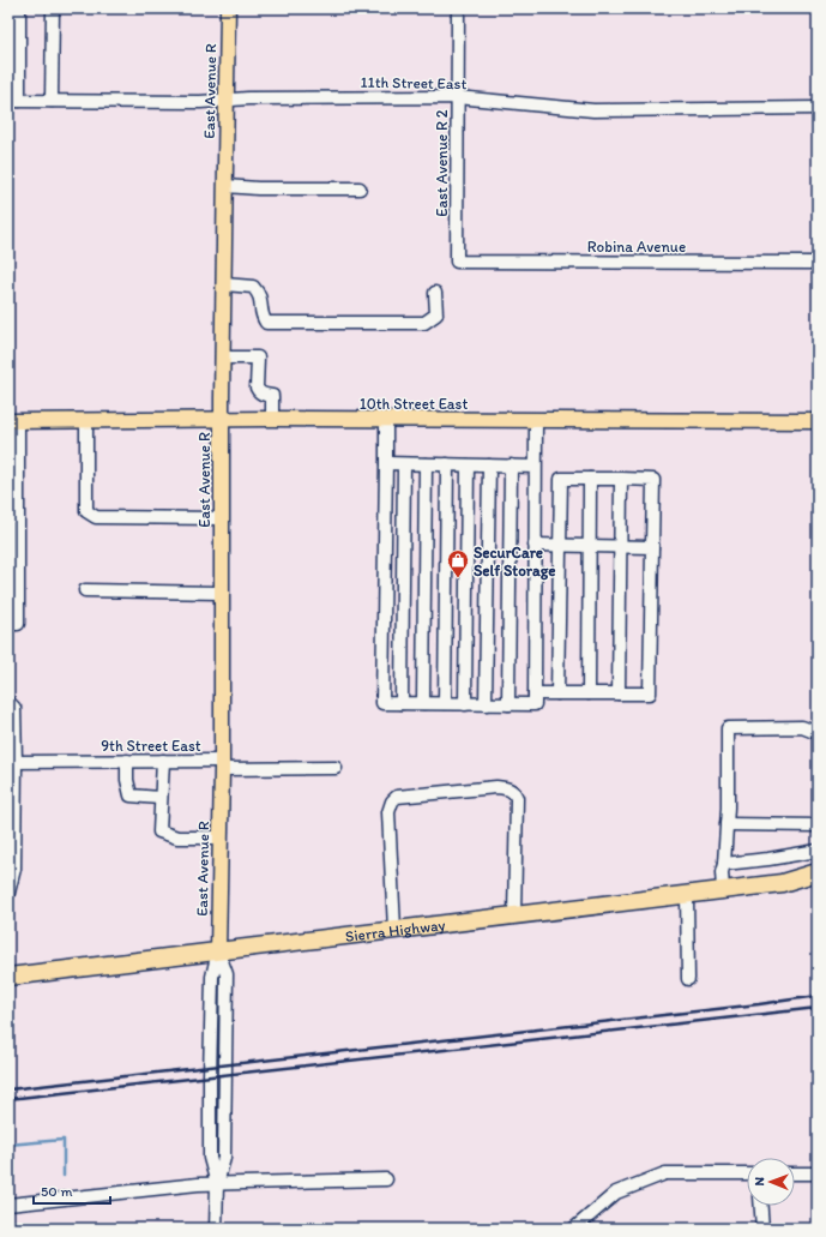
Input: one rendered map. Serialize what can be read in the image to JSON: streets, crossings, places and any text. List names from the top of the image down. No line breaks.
{"streets":{"highway":["Sierra Highway"],"main road":["East Avenue R","10th Street East"],"street":["11th Street East","East Avenue R 2","Robina Avenue","9th Street East"]},"crossings":[["11th Street East","East Avenue R"],["11th Street East","East Avenue R 2"],["East Avenue R","10th Street East"],["East Avenue R","9th Street East"],["East Avenue R","Sierra Highway"],["East Avenue R 2","Robina Avenue"]],"places":{"shop":["SecurCare Self Storage"]},"scale_bar":"50 m","north":"left"}
